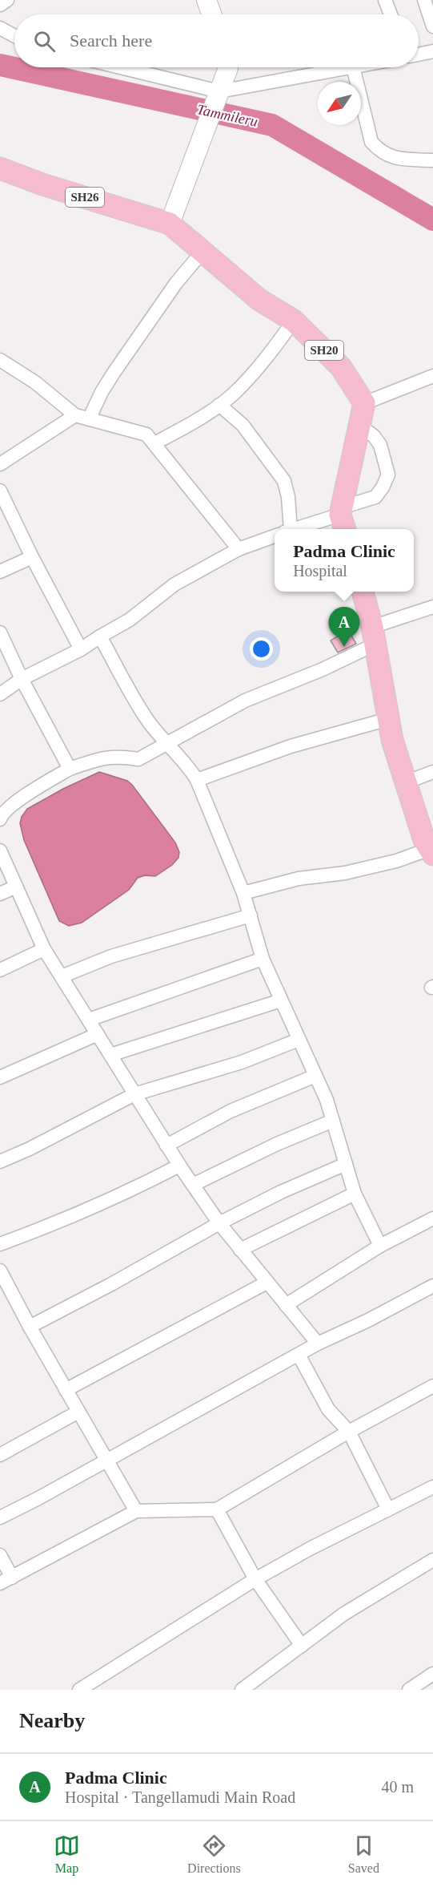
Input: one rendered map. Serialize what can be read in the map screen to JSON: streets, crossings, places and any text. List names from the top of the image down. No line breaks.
{"streets":{"main road":["SH26","SH20"]},"crossings":[["SH26","SH20"]],"water":["Tammileru"],"north":"bottom left","page":{"search":"Search here","popup":["Padma Clinic","Hospital"],"pins":"A","heading":"Nearby","list":[{"mark":"A","name":"Padma Clinic","note":"Hospital · Tangellamudi Main Road","value":"40 m"}],"nav":["Map","Directions","Saved"]}}
